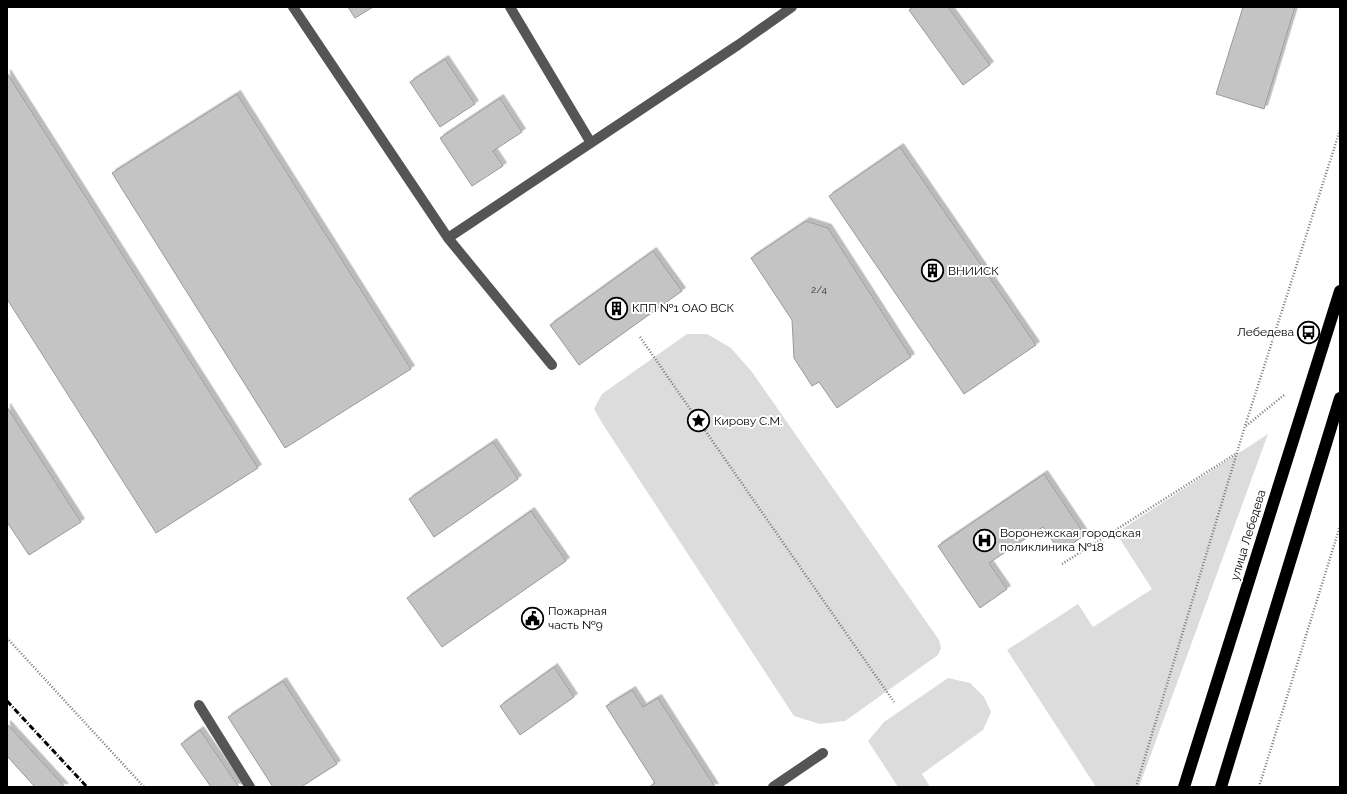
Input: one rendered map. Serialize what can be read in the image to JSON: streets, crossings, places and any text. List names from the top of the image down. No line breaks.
{"streets":{"highway":["улица Лебедева"]},"places":{"building":["ВНИИСК","КПП №1 ОАО ВСК"],"bus stop":["Лебедева"],"place":["Кирову С.М."],"hospital":["Воронежская городская поликлиника №18"],"public building":["Пожарная часть №9"]},"house_numbers":["2/4"]}
